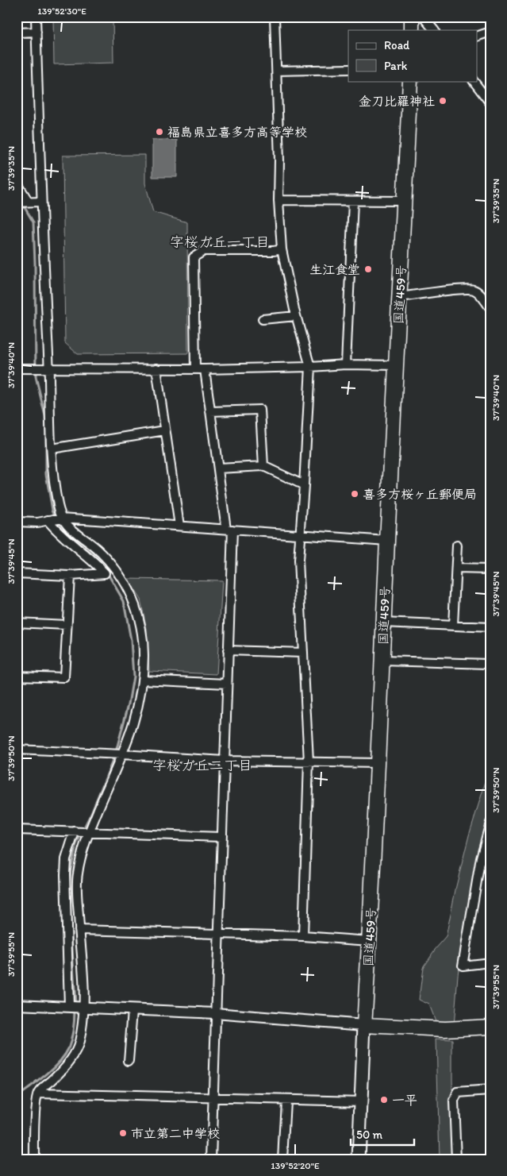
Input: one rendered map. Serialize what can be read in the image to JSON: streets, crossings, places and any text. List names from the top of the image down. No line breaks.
{"streets":{"highway":["国道459号"]},"districts":["字桜ガ丘一丁目","字桜ガ丘二丁目"],"places":["金刀比羅神社","福島県立喜多方高等学校","生江食堂","喜多方桜ヶ丘郵便局","一平","市立第二中学校"],"legend":["Road","Park"],"scale_bar":"50 m","coordinates":["139°52'30\"E","37°39'35\"N","37°39'40\"N","37°39'45\"N","37°39'50\"N","37°39'55\"N","139°52'20\"E"]}
